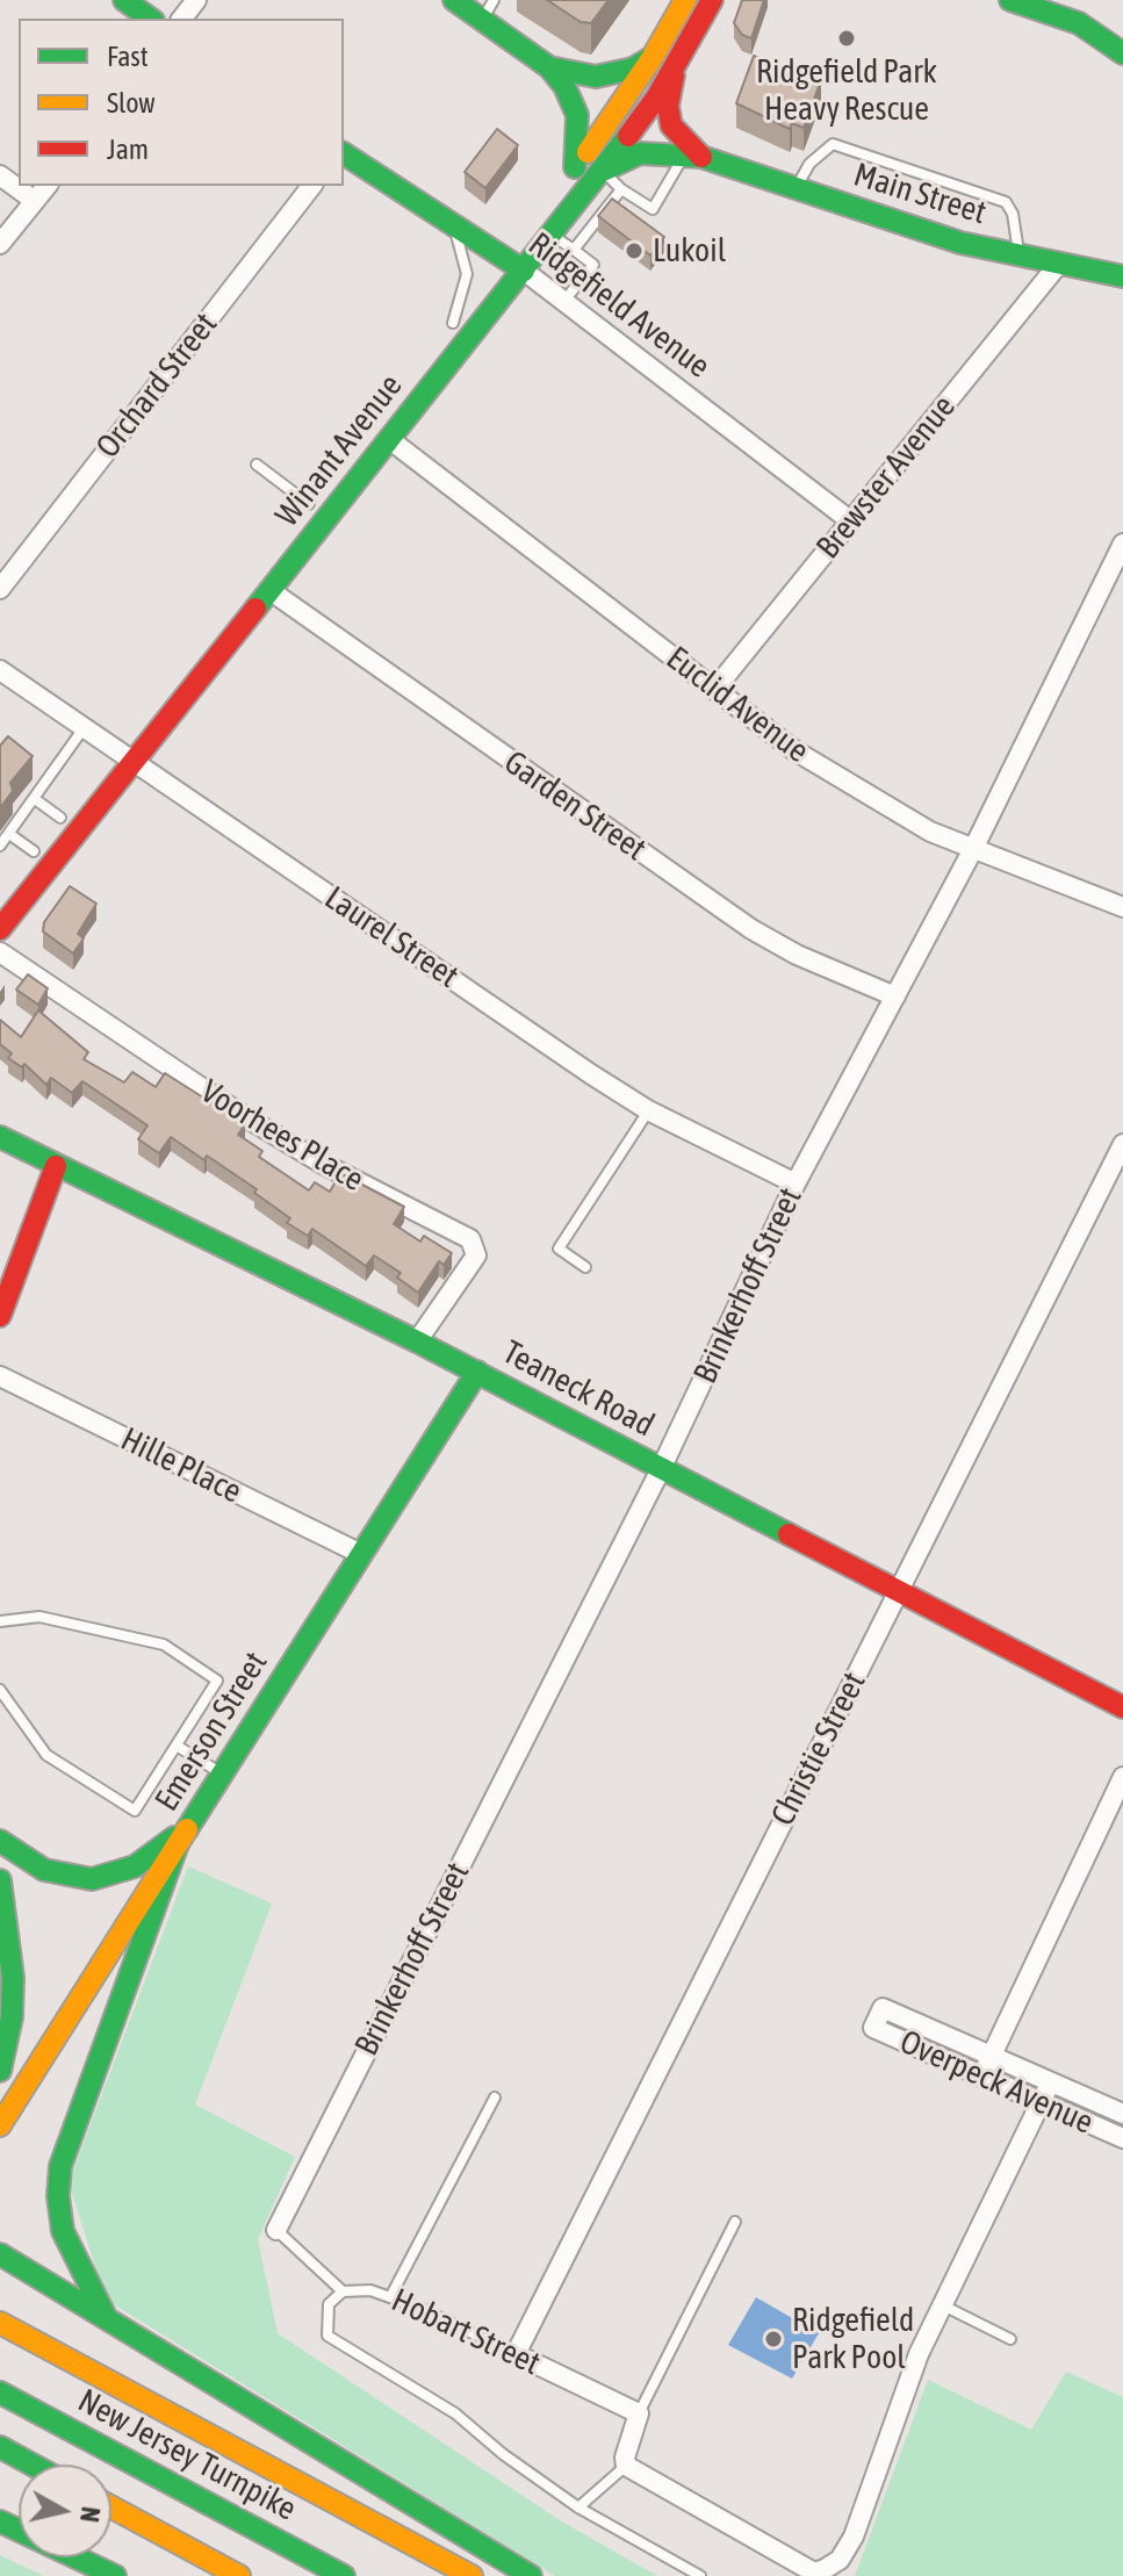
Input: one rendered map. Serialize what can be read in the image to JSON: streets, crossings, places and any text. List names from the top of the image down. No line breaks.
{"streets":{"main road":["Main Street","Ridgefield Avenue","Winant Avenue","Teaneck Road","Emerson Street","New Jersey Turnpike"],"street":["Orchard Street","Brewster Avenue","Euclid Avenue","Garden Street","Laurel Street","Voorhees Place","Brinkerhoff Street","Hille Place","Christie Street","Overpeck Avenue","Hobart Street"]},"crossings":[["Main Street","Brewster Avenue"],["Ridgefield Avenue","Winant Avenue"],["Ridgefield Avenue","Brewster Avenue"],["Winant Avenue","Euclid Avenue"],["Winant Avenue","Garden Street"],["Winant Avenue","Laurel Street"],["Brewster Avenue","Euclid Avenue"],["Euclid Avenue","Brinkerhoff Street"],["Garden Street","Brinkerhoff Street"],["Laurel Street","Brinkerhoff Street"],["Voorhees Place","Teaneck Road"],["Brinkerhoff Street","Teaneck Road"],["Teaneck Road","Emerson Street"],["Teaneck Road","Christie Street"],["Hille Place","Emerson Street"],["Christie Street","Hobart Street"]],"places":["Ridgefield Park Heavy Rescue","Lukoil","Ridgefield Park Pool"],"legend":["Fast","Slow","Jam"],"north":"right"}
